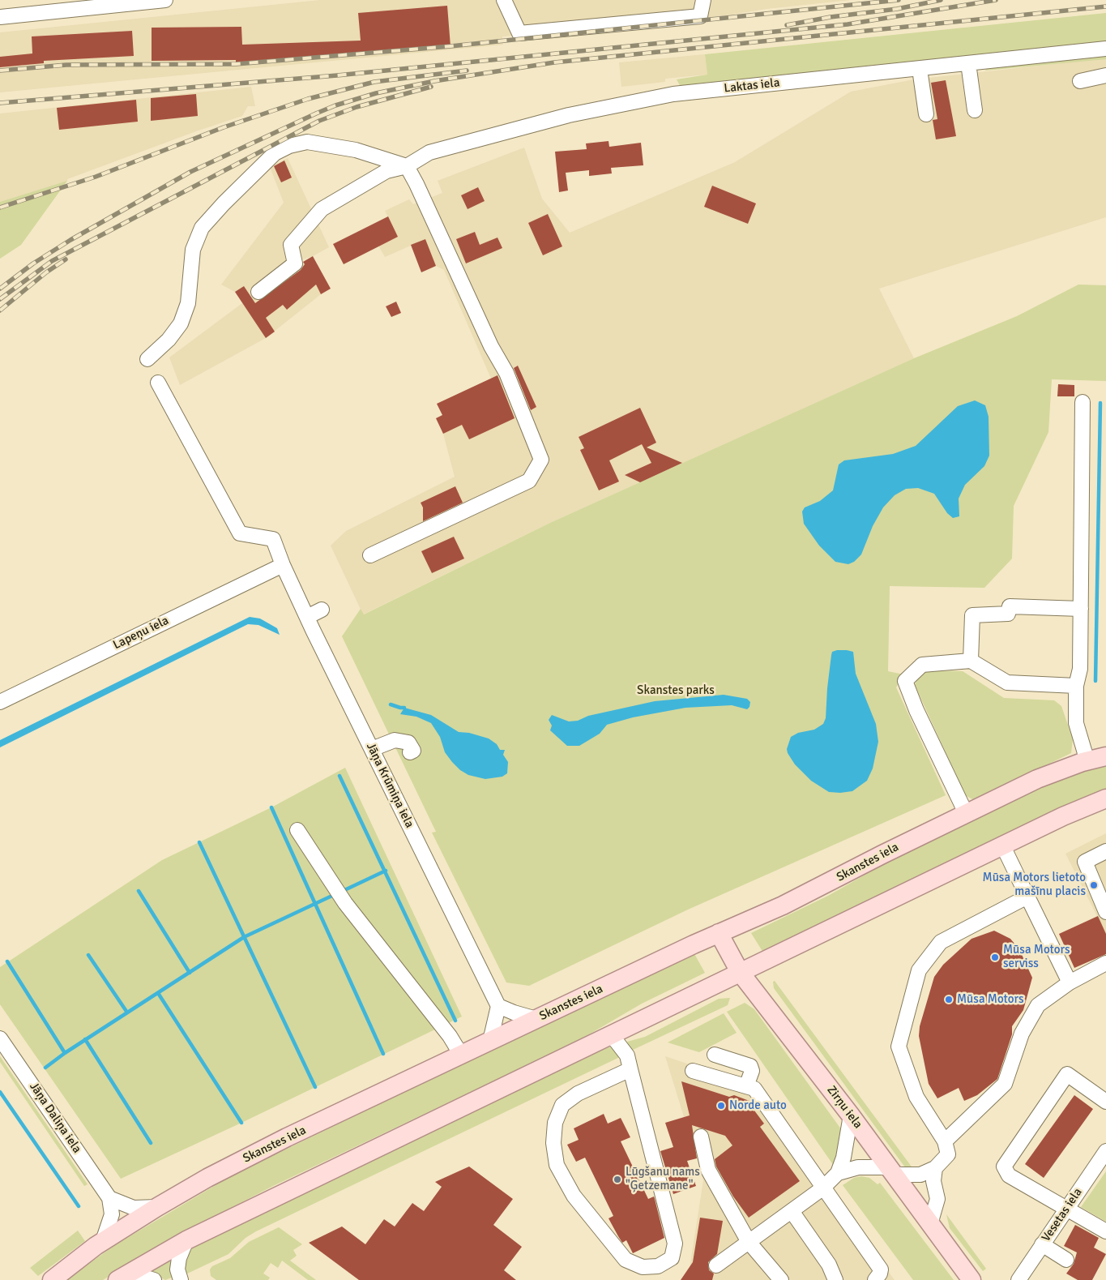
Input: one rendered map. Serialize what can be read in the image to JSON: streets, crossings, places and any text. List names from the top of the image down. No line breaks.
{"streets":{"main road":["Skanstes iela","Zirņu iela"],"street":["Laktas iela","Lapeņu iela","Jāņa Krūmiņa iela","Jāņa Daliņa iela","Vesetas iela"]},"crossings":[["Lapeņu iela","Jāņa Krūmiņa iela"],["Skanstes iela","Zirņu iela"]],"parks":["Skanstes parks"],"places":["Mūsa Motors lietoto mašīnu placis","Mūsa Motors serviss","Mūsa Motors","Norde auto","Lūgšanu nams \"Ģetzemane\""]}
